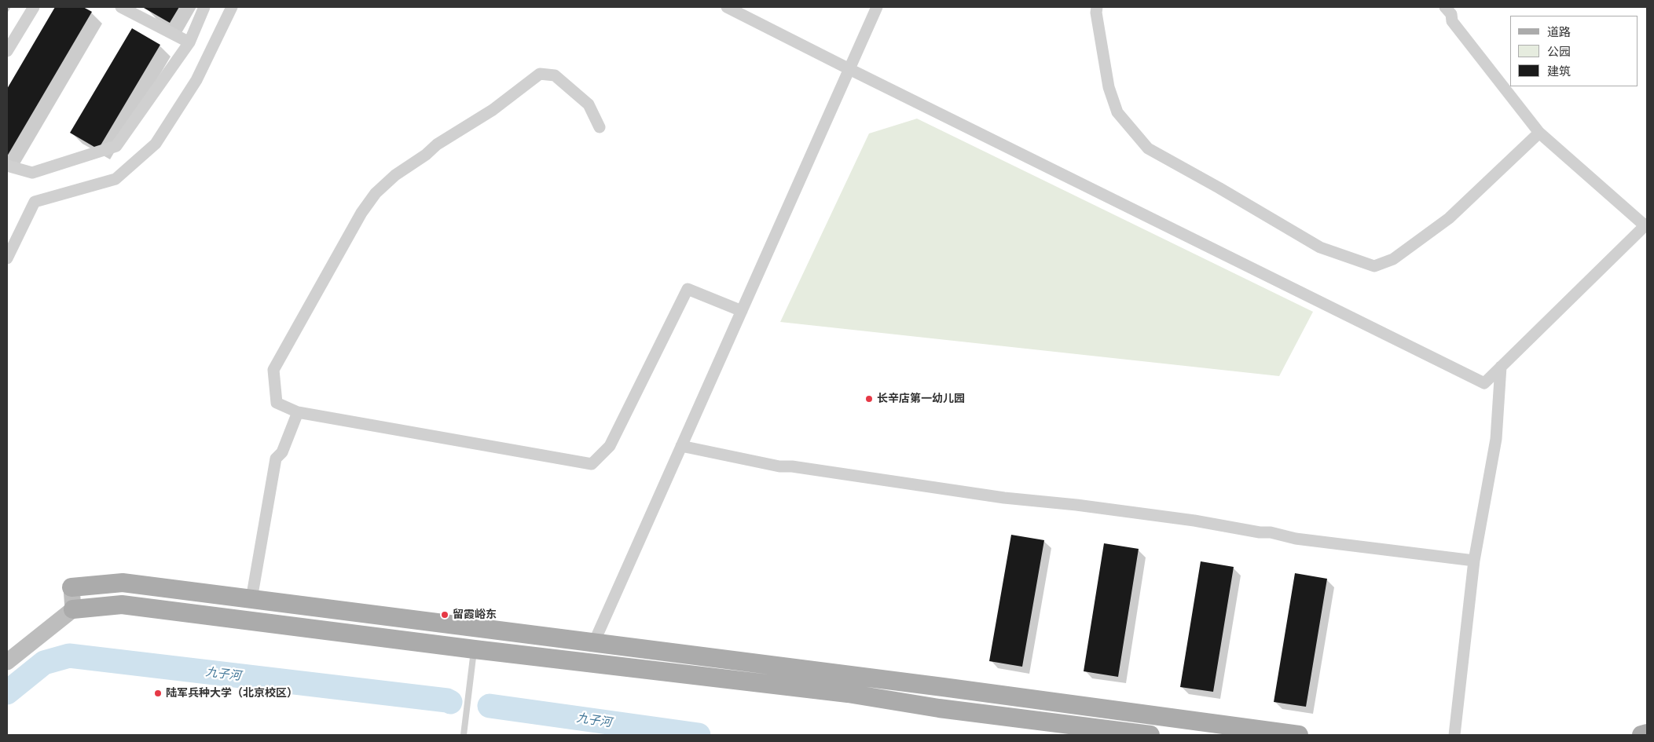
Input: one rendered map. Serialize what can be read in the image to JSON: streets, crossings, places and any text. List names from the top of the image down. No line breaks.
{"water":["九子河"],"places":["长辛店第一幼儿园","留霞峪东","陆军兵种大学（北京校区）"],"legend":["道路","公园","建筑"]}
